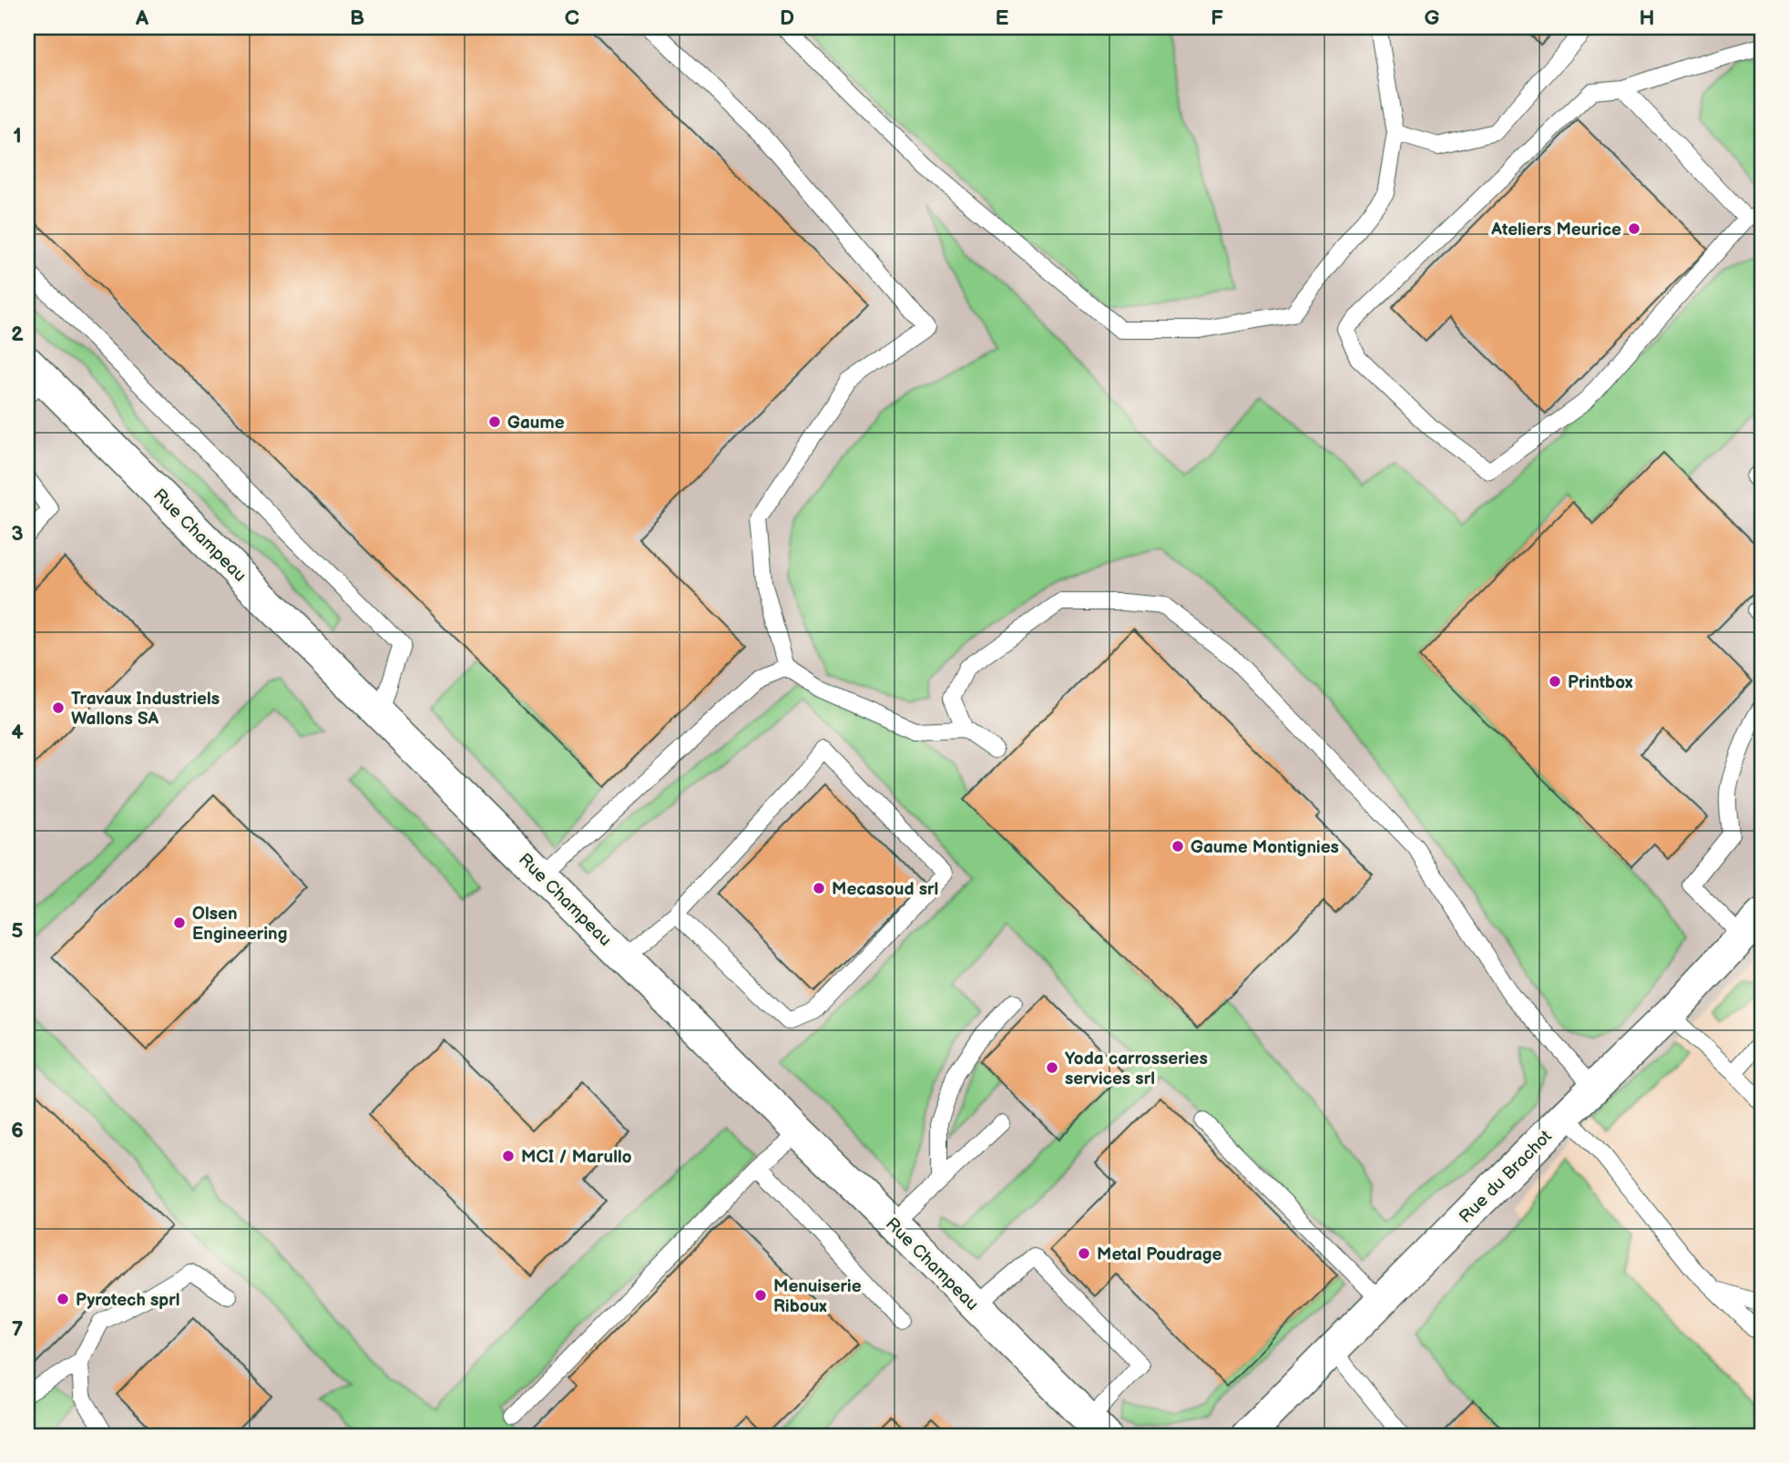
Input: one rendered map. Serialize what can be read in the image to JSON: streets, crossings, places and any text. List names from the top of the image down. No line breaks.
{"streets":{"street":["Rue Champeau","Rue du Brachot"]},"places":["Ateliers Meurice","Gaume","Printbox","Travaux Industriels Wallons SA","Gaume Montignies","Mecasoud srl","Olsen Engineering","Yoda carrosseries services srl","MCI / Marullo","Metal Poudrage","Menuiserie Riboux","Pyrotech sprl"],"grid":{"columns":["A","B","C","D","E","F","G","H"],"rows":["1","2","3","4","5","6","7"]}}
